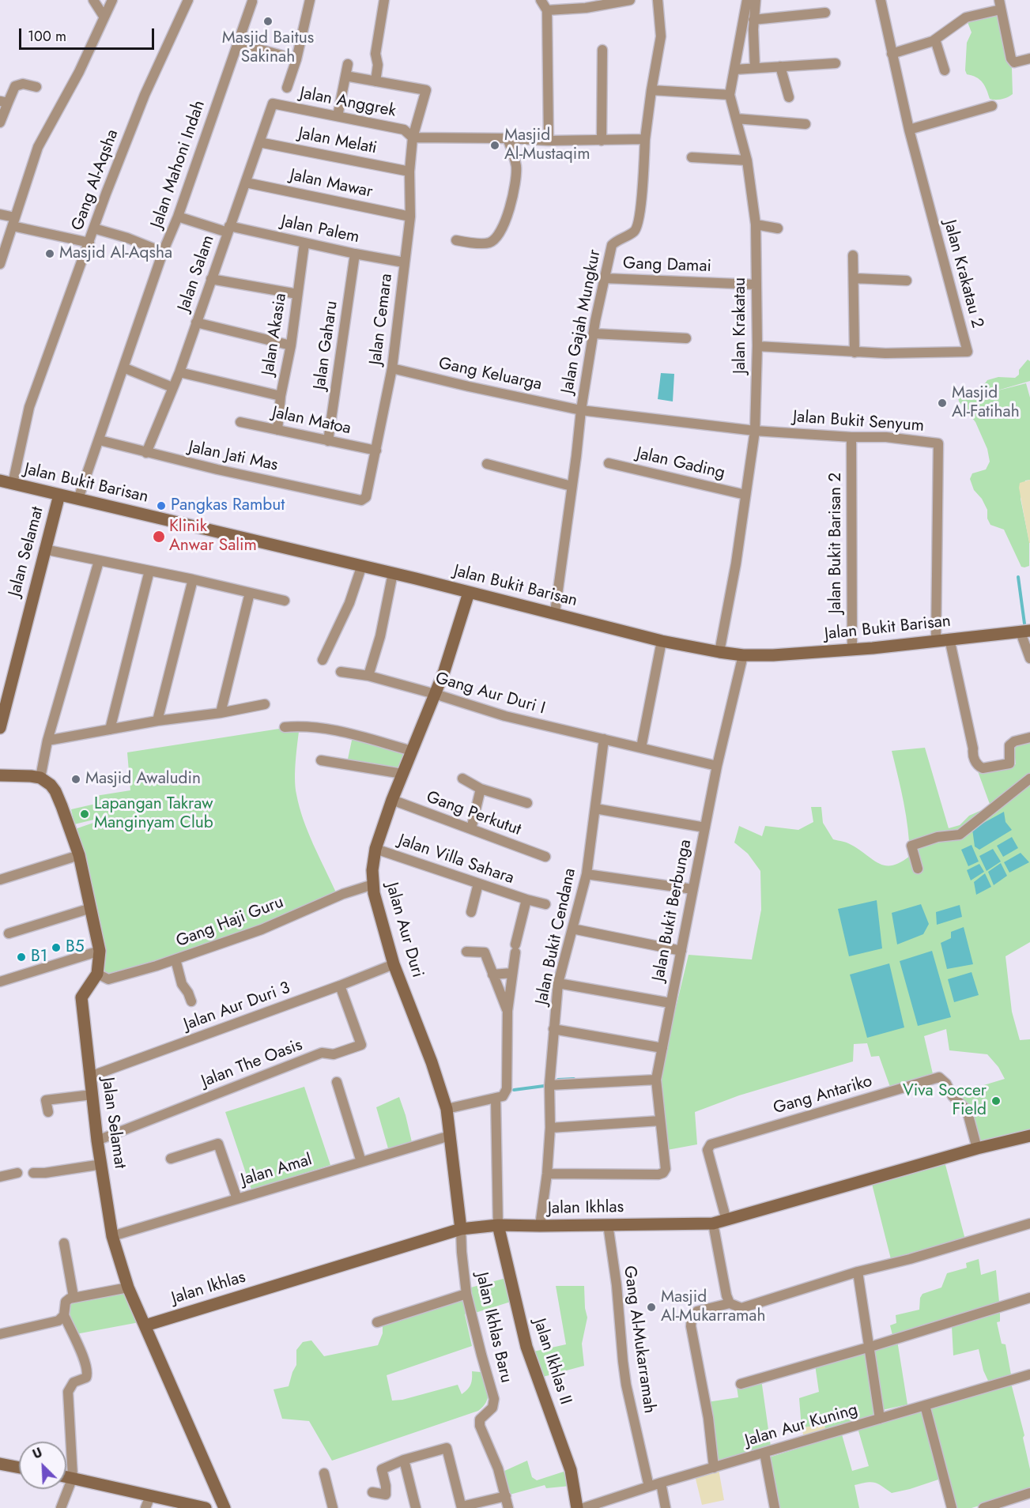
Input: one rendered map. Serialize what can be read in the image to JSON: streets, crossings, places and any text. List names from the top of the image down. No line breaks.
{"streets":{"street":["Jalan Anggrek","Jalan Melati","Jalan Mahoni Indah","Gang Al-Aqsha","Jalan Mawar","Jalan Palem","Gang Damai","Jalan Salam","Jalan Krakatau 2","Jalan Cemara","Jalan Gajah Mungkur","Jalan Krakatau","Jalan Akasia","Jalan Gaharu","Gang Keluarga","Jalan Matoa","Jalan Bukit Senyum","Jalan Jati Mas","Jalan Gading","Jalan Bukit Barisan","Jalan Bukit Barisan 2","Jalan Selamat","Gang Aur Duri I","Gang Perkutut","Jalan Villa Sahara","Jalan Bukit Berbunga","Gang Haji Guru","Jalan Aur Duri","Jalan Bukit Cendana","Jalan Aur Duri 3","Jalan The Oasis","Gang Antariko","Jalan Amal","Jalan Ikhlas","Jalan Ikhlas Baru","Gang Al-Mukarramah","Jalan Ikhlas II","Jalan Aur Kuning"]},"crossings":[["Jalan Anggrek","Jalan Salam"],["Jalan Anggrek","Jalan Cemara"],["Jalan Melati","Jalan Salam"],["Jalan Melati","Jalan Cemara"],["Jalan Mahoni Indah","Jalan Palem"],["Jalan Mahoni Indah","Jalan Jati Mas"],["Jalan Mahoni Indah","Jalan Bukit Barisan"],["Gang Al-Aqsha","Jalan Bukit Barisan"],["Jalan Mawar","Jalan Salam"],["Jalan Mawar","Jalan Cemara"],["Jalan Palem","Jalan Salam"],["Jalan Palem","Jalan Cemara"],["Jalan Palem","Jalan Akasia"],["Jalan Palem","Jalan Gaharu"],["Gang Damai","Jalan Gajah Mungkur"],["Gang Damai","Jalan Krakatau"],["Jalan Salam","Jalan Jati Mas"],["Jalan Krakatau 2","Jalan Krakatau"],["Jalan Cemara","Gang Keluarga"],["Jalan Cemara","Jalan Matoa"],["Jalan Cemara","Jalan Jati Mas"],["Jalan Gajah Mungkur","Gang Keluarga"],["Jalan Gajah Mungkur","Jalan Bukit Senyum"],["Jalan Gajah Mungkur","Jalan Bukit Barisan"],["Jalan Krakatau","Jalan Bukit Senyum"],["Jalan Krakatau","Jalan Gading"],["Jalan Krakatau","Jalan Bukit Barisan"],["Jalan Akasia","Jalan Matoa"],["Jalan Gaharu","Jalan Matoa"],["Gang Keluarga","Jalan Bukit Senyum"],["Jalan Bukit Senyum","Jalan Bukit Barisan"],["Jalan Bukit Senyum","Jalan Bukit Barisan 2"],["Jalan Bukit Barisan","Jalan Bukit Barisan 2"],["Jalan Bukit Barisan","Jalan Selamat"],["Jalan Bukit Barisan","Jalan Bukit Berbunga"],["Jalan Bukit Barisan","Jalan Aur Duri"],["Jalan Selamat","Gang Haji Guru"],["Jalan Selamat","Jalan Aur Duri 3"],["Jalan Selamat","Jalan The Oasis"],["Jalan Selamat","Jalan Amal"],["Jalan Selamat","Jalan Ikhlas"],["Gang Aur Duri I","Jalan Bukit Berbunga"],["Gang Aur Duri I","Jalan Aur Duri"],["Gang Aur Duri I","Jalan Bukit Cendana"],["Gang Perkutut","Jalan Aur Duri"],["Jalan Villa Sahara","Jalan Aur Duri"],["Jalan Bukit Berbunga","Jalan Bukit Cendana"],["Gang Haji Guru","Jalan Aur Duri"],["Jalan Aur Duri","Jalan Aur Duri 3"],["Jalan Aur Duri","Jalan Amal"],["Jalan Aur Duri","Jalan Ikhlas"],["Jalan Aur Duri","Jalan Ikhlas Baru"],["Jalan Bukit Cendana","Jalan Ikhlas"],["Jalan Aur Duri 3","Jalan The Oasis"],["Gang Antariko","Jalan Ikhlas"],["Jalan Ikhlas","Jalan Ikhlas Baru"],["Jalan Ikhlas","Gang Al-Mukarramah"],["Jalan Ikhlas","Jalan Ikhlas II"],["Gang Al-Mukarramah","Jalan Aur Kuning"]],"places":["Masjid Baitus Sakinah","Masjid Al-Mustaqim","Masjid Al-Aqsha","Masjid Al-Fatihah","Pangkas Rambut","Klinik Anwar Salim","Masjid Awaludin","Lapangan Takraw Manginyam Club","B5","B1","Viva Soccer Field","Masjid Al-Mukarramah"],"scale_bar":"100 m","north":"top left"}
